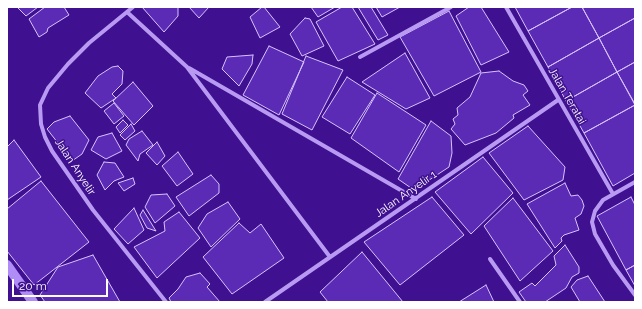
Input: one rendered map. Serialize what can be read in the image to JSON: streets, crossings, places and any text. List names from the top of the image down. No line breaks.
{"streets":{"street":["Jalan Teratai","Jalan Anyelir","Jalan Anyelir 1"]},"crossings":[["Jalan Teratai","Jalan Anyelir 1"]],"scale_bar":"20 m"}
